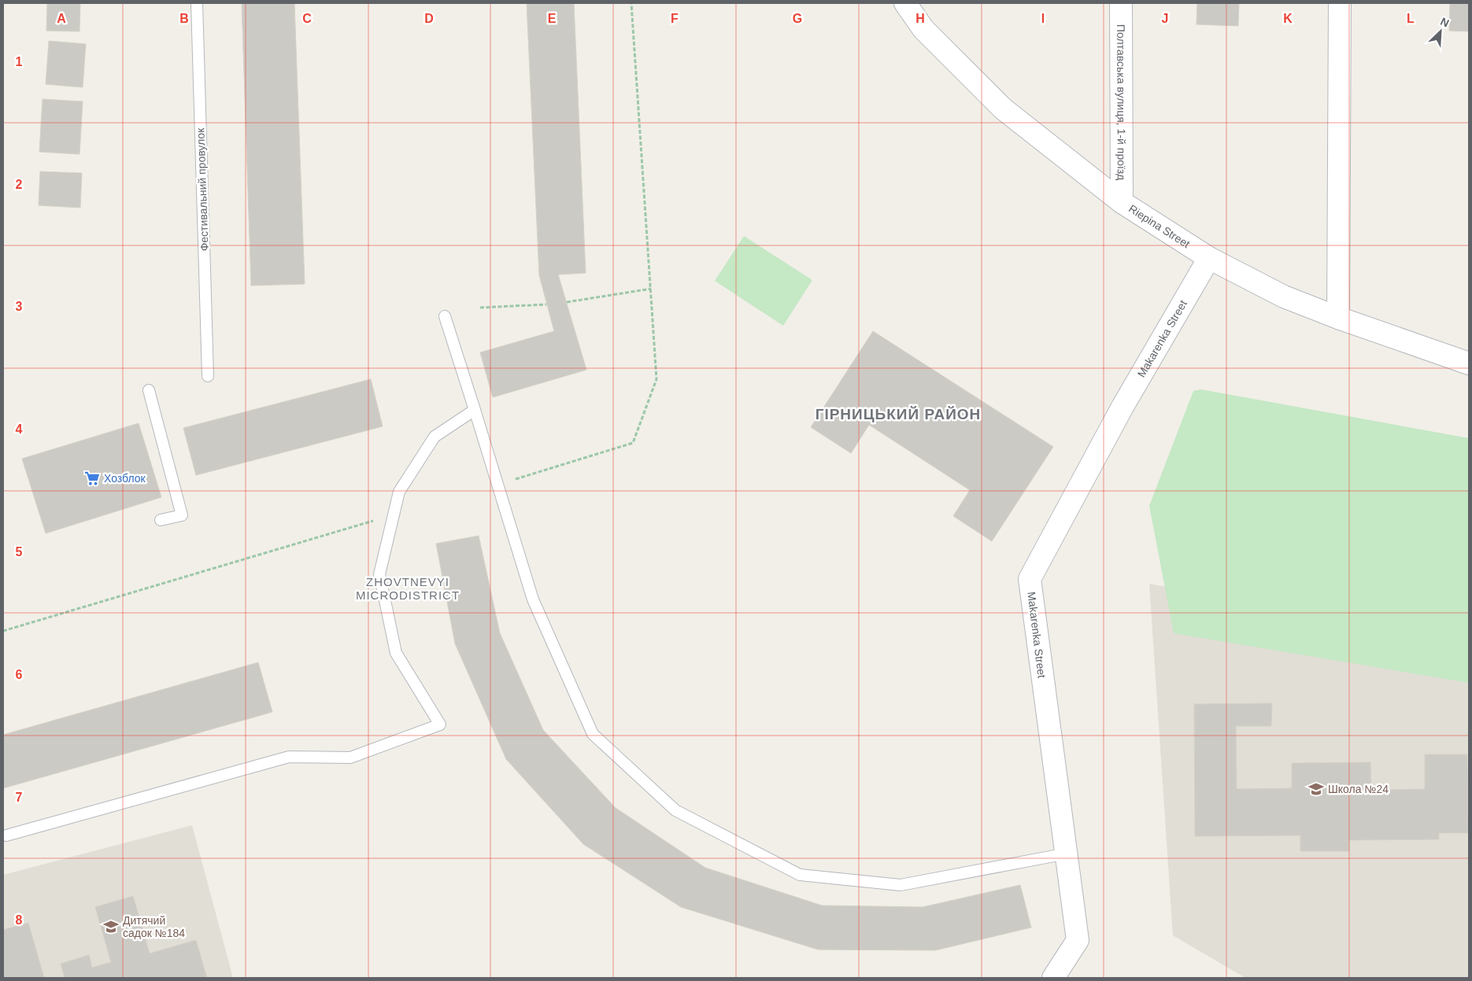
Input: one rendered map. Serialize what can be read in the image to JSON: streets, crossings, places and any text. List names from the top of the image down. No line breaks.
{"streets":{"street":["Полтавська вулиця, 1-й проїзд","Riepina Street","Makarenka Street"],"lane":["Фестивальний провулок"]},"crossings":[["Полтавська вулиця, 1-й проїзд","Riepina Street"],["Riepina Street","Makarenka Street"]],"districts":["ГІРНИЦЬКИЙ РАЙОН","ZHOVTNEVYI MICRODISTRICT"],"places":{"supermarket":["Хозблок"],"school or university":["Школа №24","Дитячий садок №184"]},"north":"top right","grid":{"columns":["A","B","C","D","E","F","G","H","I","J","K","L"],"rows":["1","2","3","4","5","6","7","8"]}}
